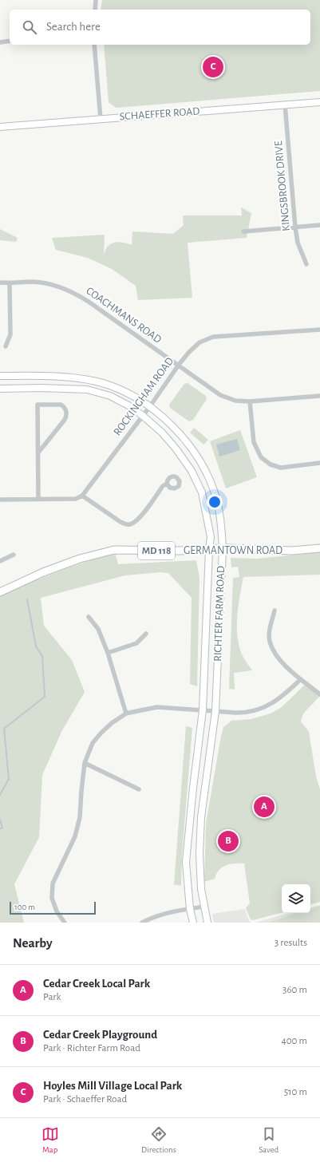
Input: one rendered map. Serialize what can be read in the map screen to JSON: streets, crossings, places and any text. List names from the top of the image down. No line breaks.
{"streets":{"main road":["SCHAEFFER ROAD","MD 118","GERMANTOWN ROAD","RICHTER FARM ROAD"],"street":["KINGSBROOK DRIVE","COACHMANS ROAD","ROCKINGHAM ROAD"]},"crossings":[["SCHAEFFER ROAD","KINGSBROOK DRIVE"],["COACHMANS ROAD","ROCKINGHAM ROAD"],["ROCKINGHAM ROAD","RICHTER FARM ROAD"],["GERMANTOWN ROAD","RICHTER FARM ROAD"]],"scale_bar":"100 m","page":{"search":"Search here","pins":["C","A","B"],"scale":"100 m","heading":["Nearby","3 results"],"list":[{"mark":"A","name":"Cedar Creek Local Park","note":"Park","value":"360 m"},{"mark":"B","name":"Cedar Creek Playground","note":"Park · Richter Farm Road","value":"400 m"},{"mark":"C","name":"Hoyles Mill Village Local Park","note":"Park · Schaeffer Road","value":"510 m"}],"nav":["Map","Directions","Saved"]}}
